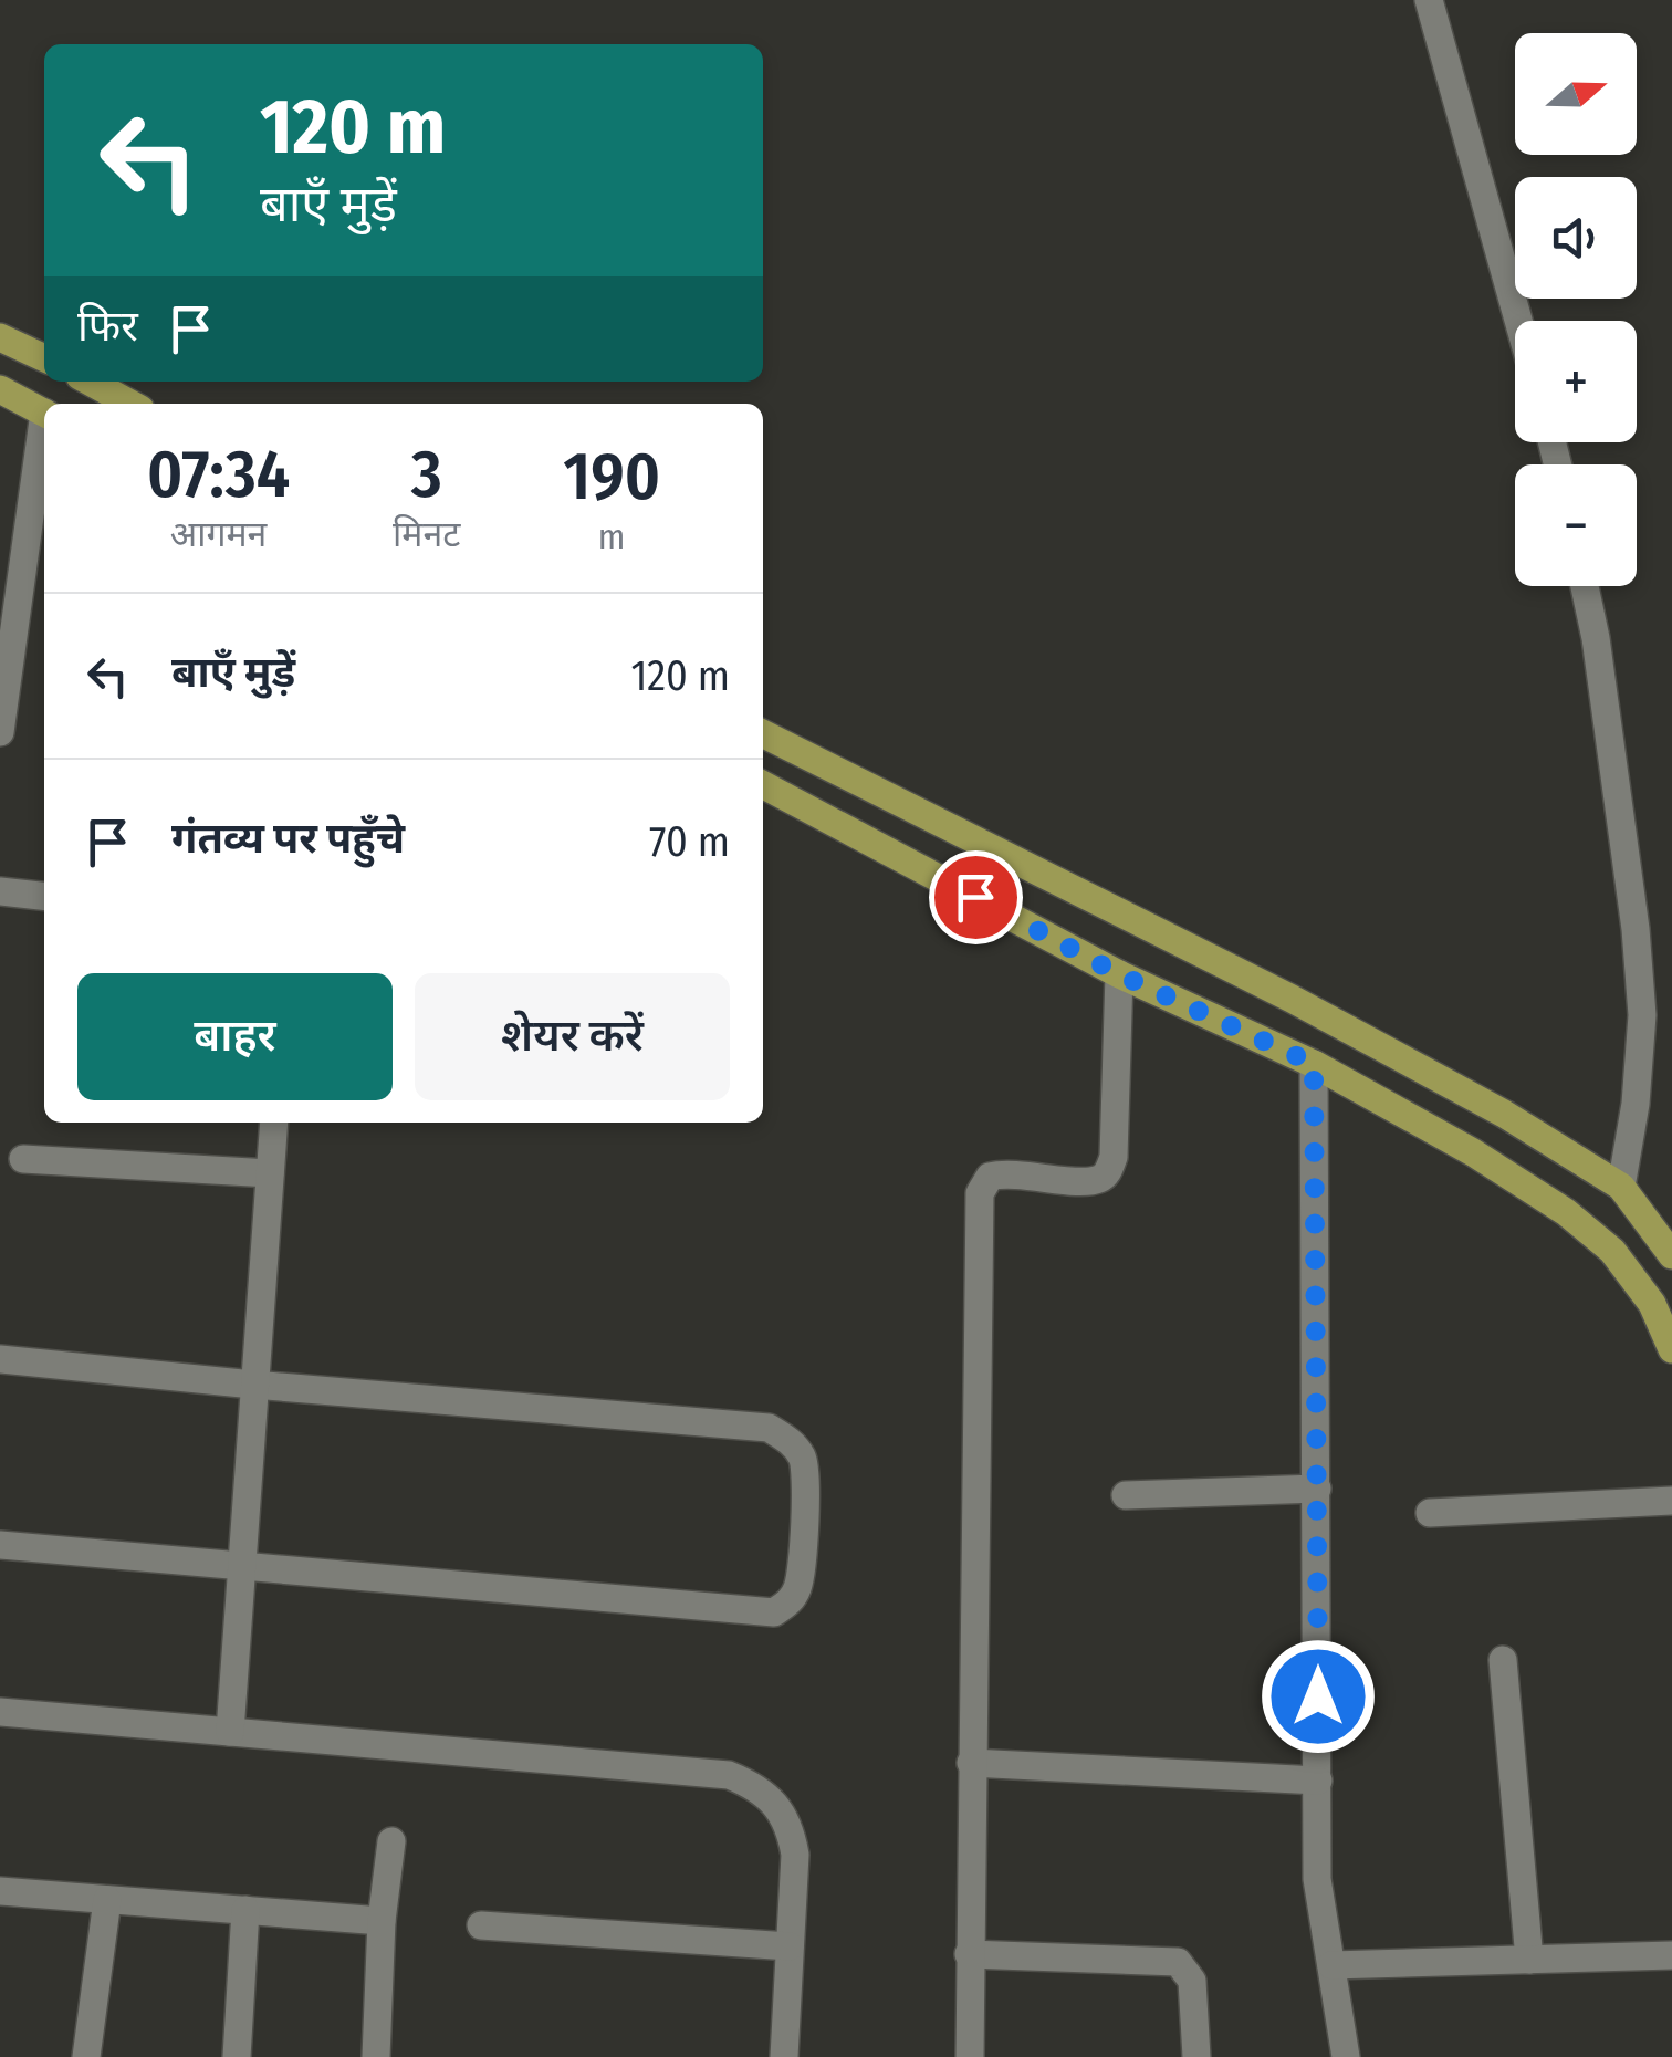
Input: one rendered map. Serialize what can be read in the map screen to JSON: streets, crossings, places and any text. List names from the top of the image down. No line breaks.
{"north":"right","page":{"map_buttons":["+","−"],"turn":["120 m","बाएँ मुड़ें"],"then":"फिर","eta":["07:34","आगमन","3","मिनट","190","m"],"list":[{"name":"बाएँ मुड़ें","value":"120 m"},{"name":"गंतव्य पर पहुँचे","value":"70 m"}],"buttons":["बाहर","शेयर करें"]}}
